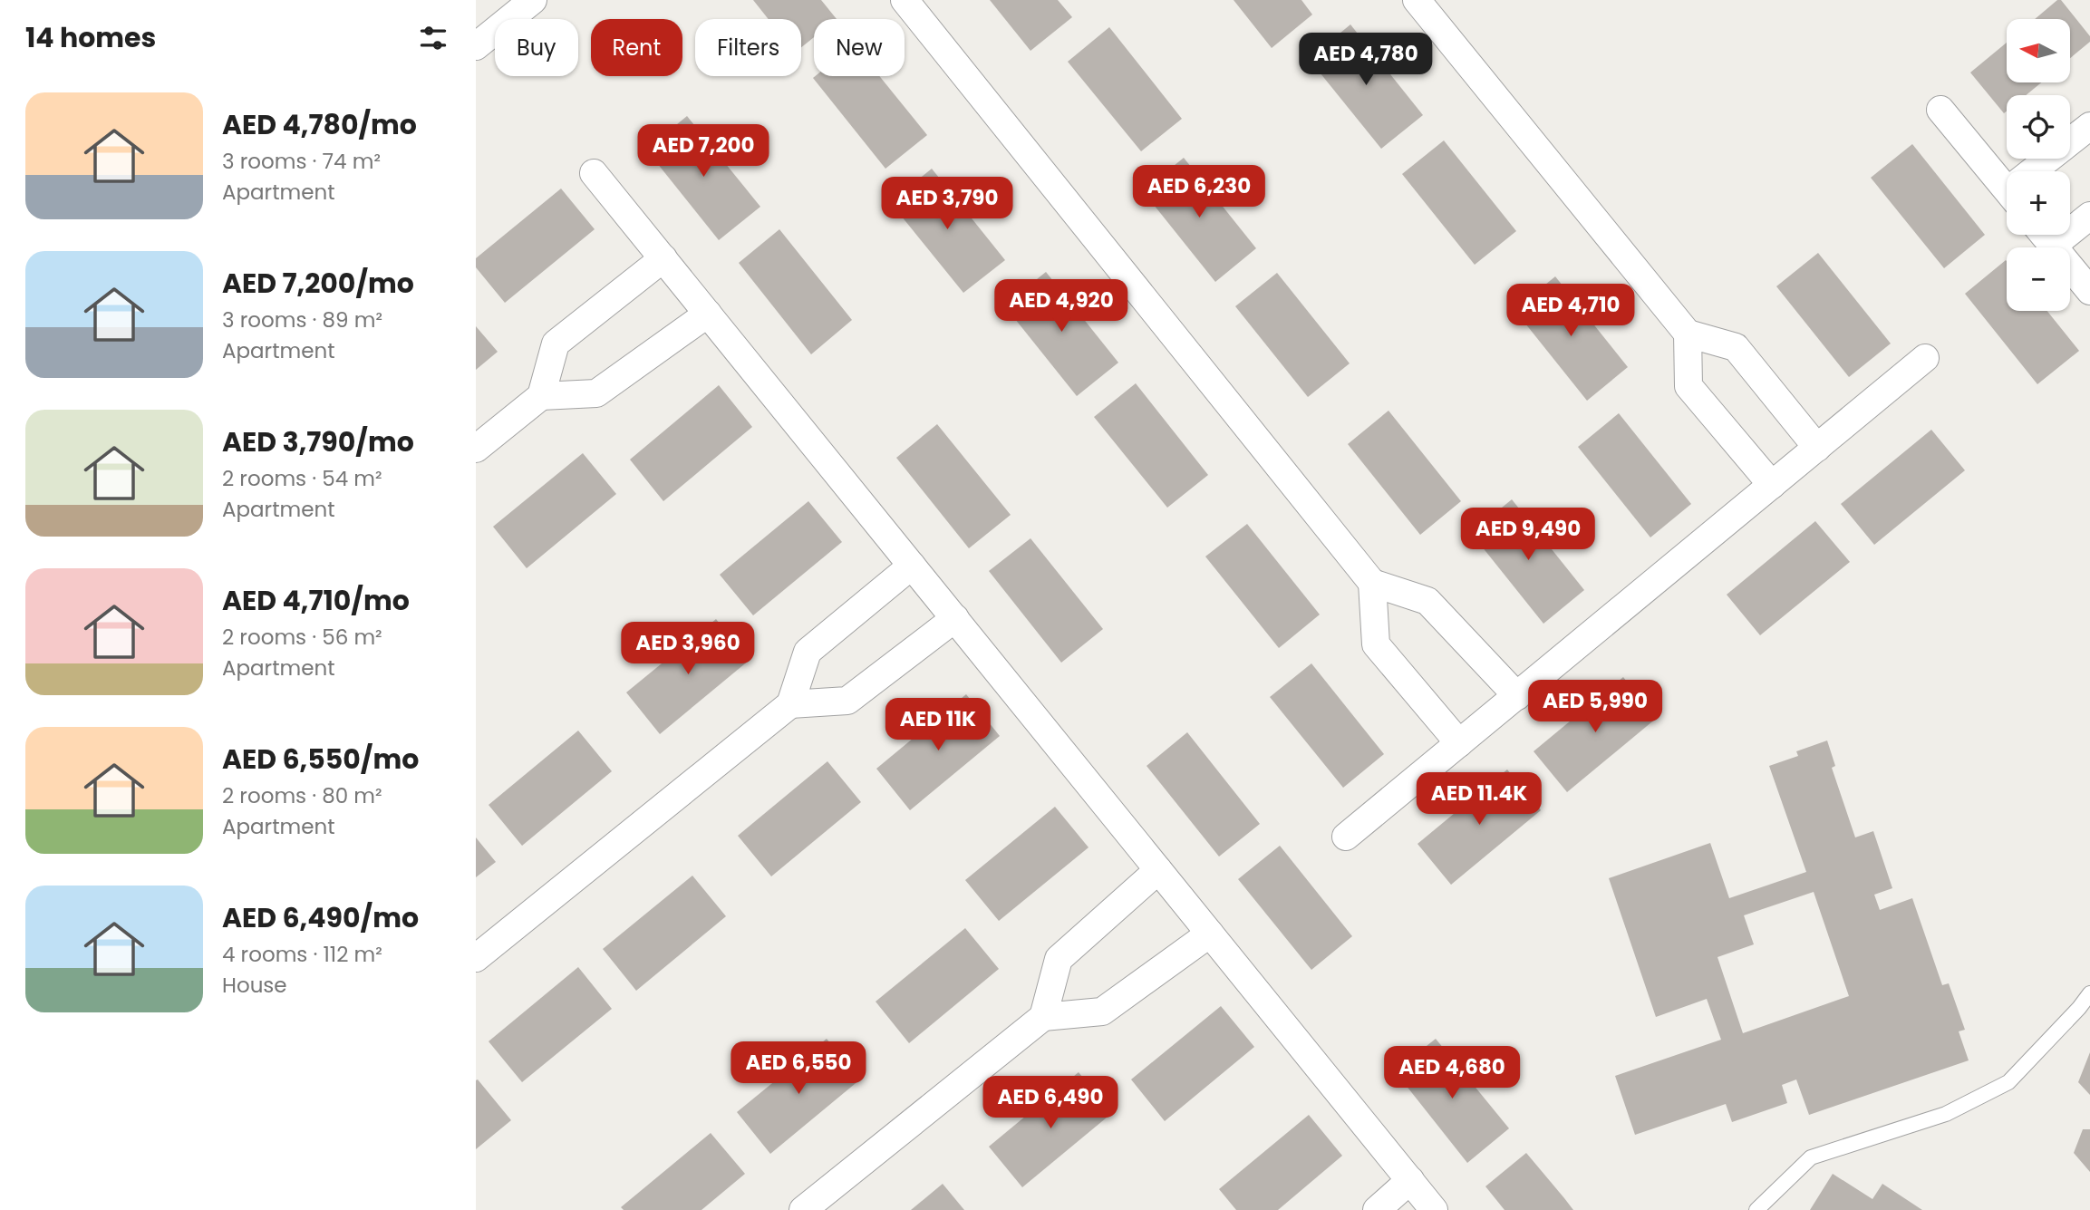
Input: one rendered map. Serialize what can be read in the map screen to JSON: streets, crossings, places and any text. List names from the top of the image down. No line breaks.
{"north":"left","page":{"heading":"14 homes","map_buttons":["+","−"],"chip":["Buy","Rent","Filters","New"],"price":["AED 4,780","AED 7,200","AED 6,230","AED 3,790","AED 4,920","AED 4,710","AED 9,490","AED 3,960","AED 5,990","AED 11K","AED 11.4K","AED 6,550","AED 4,680","AED 6,490"],"list":[{"name":"AED 4,780/mo","note":"3 rooms · 74 m² · Apartment"},{"name":"AED 7,200/mo","note":"3 rooms · 89 m² · Apartment"},{"name":"AED 3,790/mo","note":"2 rooms · 54 m² · Apartment"},{"name":"AED 4,710/mo","note":"2 rooms · 56 m² · Apartment"},{"name":"AED 6,550/mo","note":"2 rooms · 80 m² · Apartment"},{"name":"AED 6,490/mo","note":"4 rooms · 112 m² · House"}]}}
